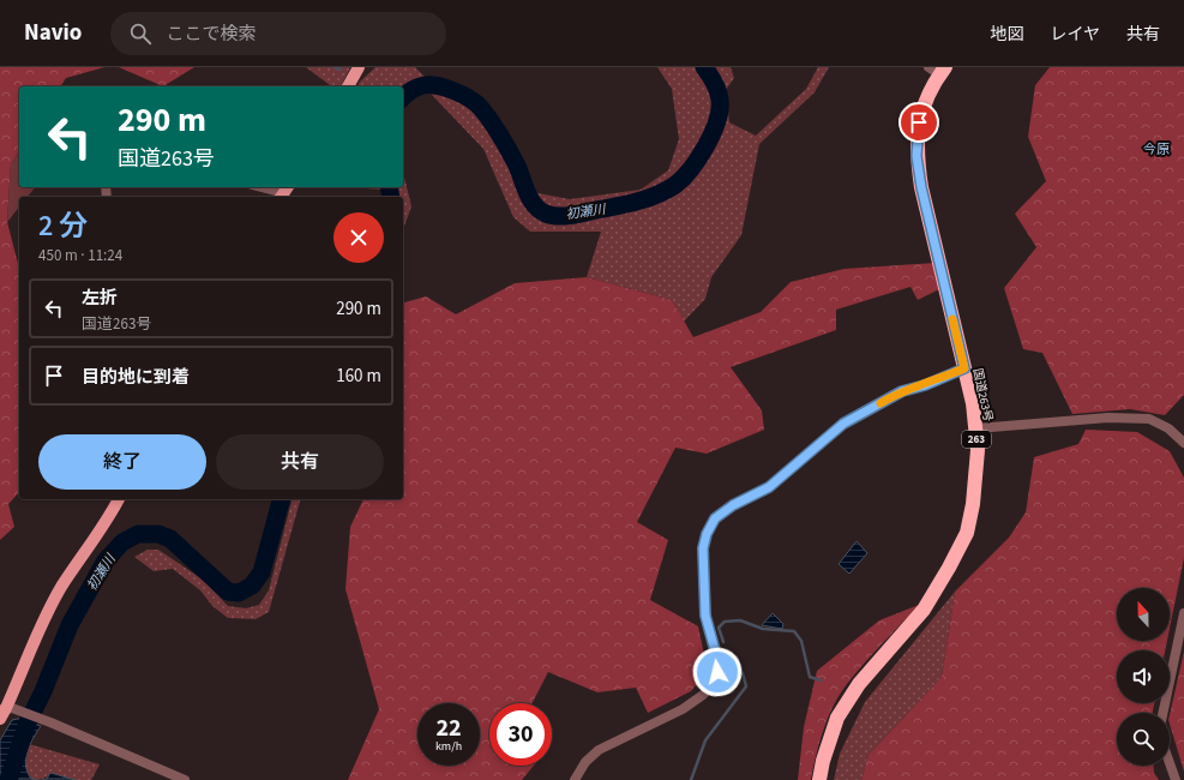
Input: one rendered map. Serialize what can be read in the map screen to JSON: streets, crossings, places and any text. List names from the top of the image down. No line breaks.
{"streets":{"highway":["国道263号","263"]},"districts":["今原"],"water":["初瀬川"],"north":"top","page":{"header":"Navio","search":"ここで検索","nav":["地図","レイヤ","共有"],"turn":["290 m","国道263号"],"heading":["2 分","450 m · 11:24"],"list":[{"name":"左折","note":"国道263号","value":"290 m"},{"name":"目的地に到着","value":"160 m"}],"buttons":["終了","共有"],"speed":"22 km/h","limit":"30"}}
